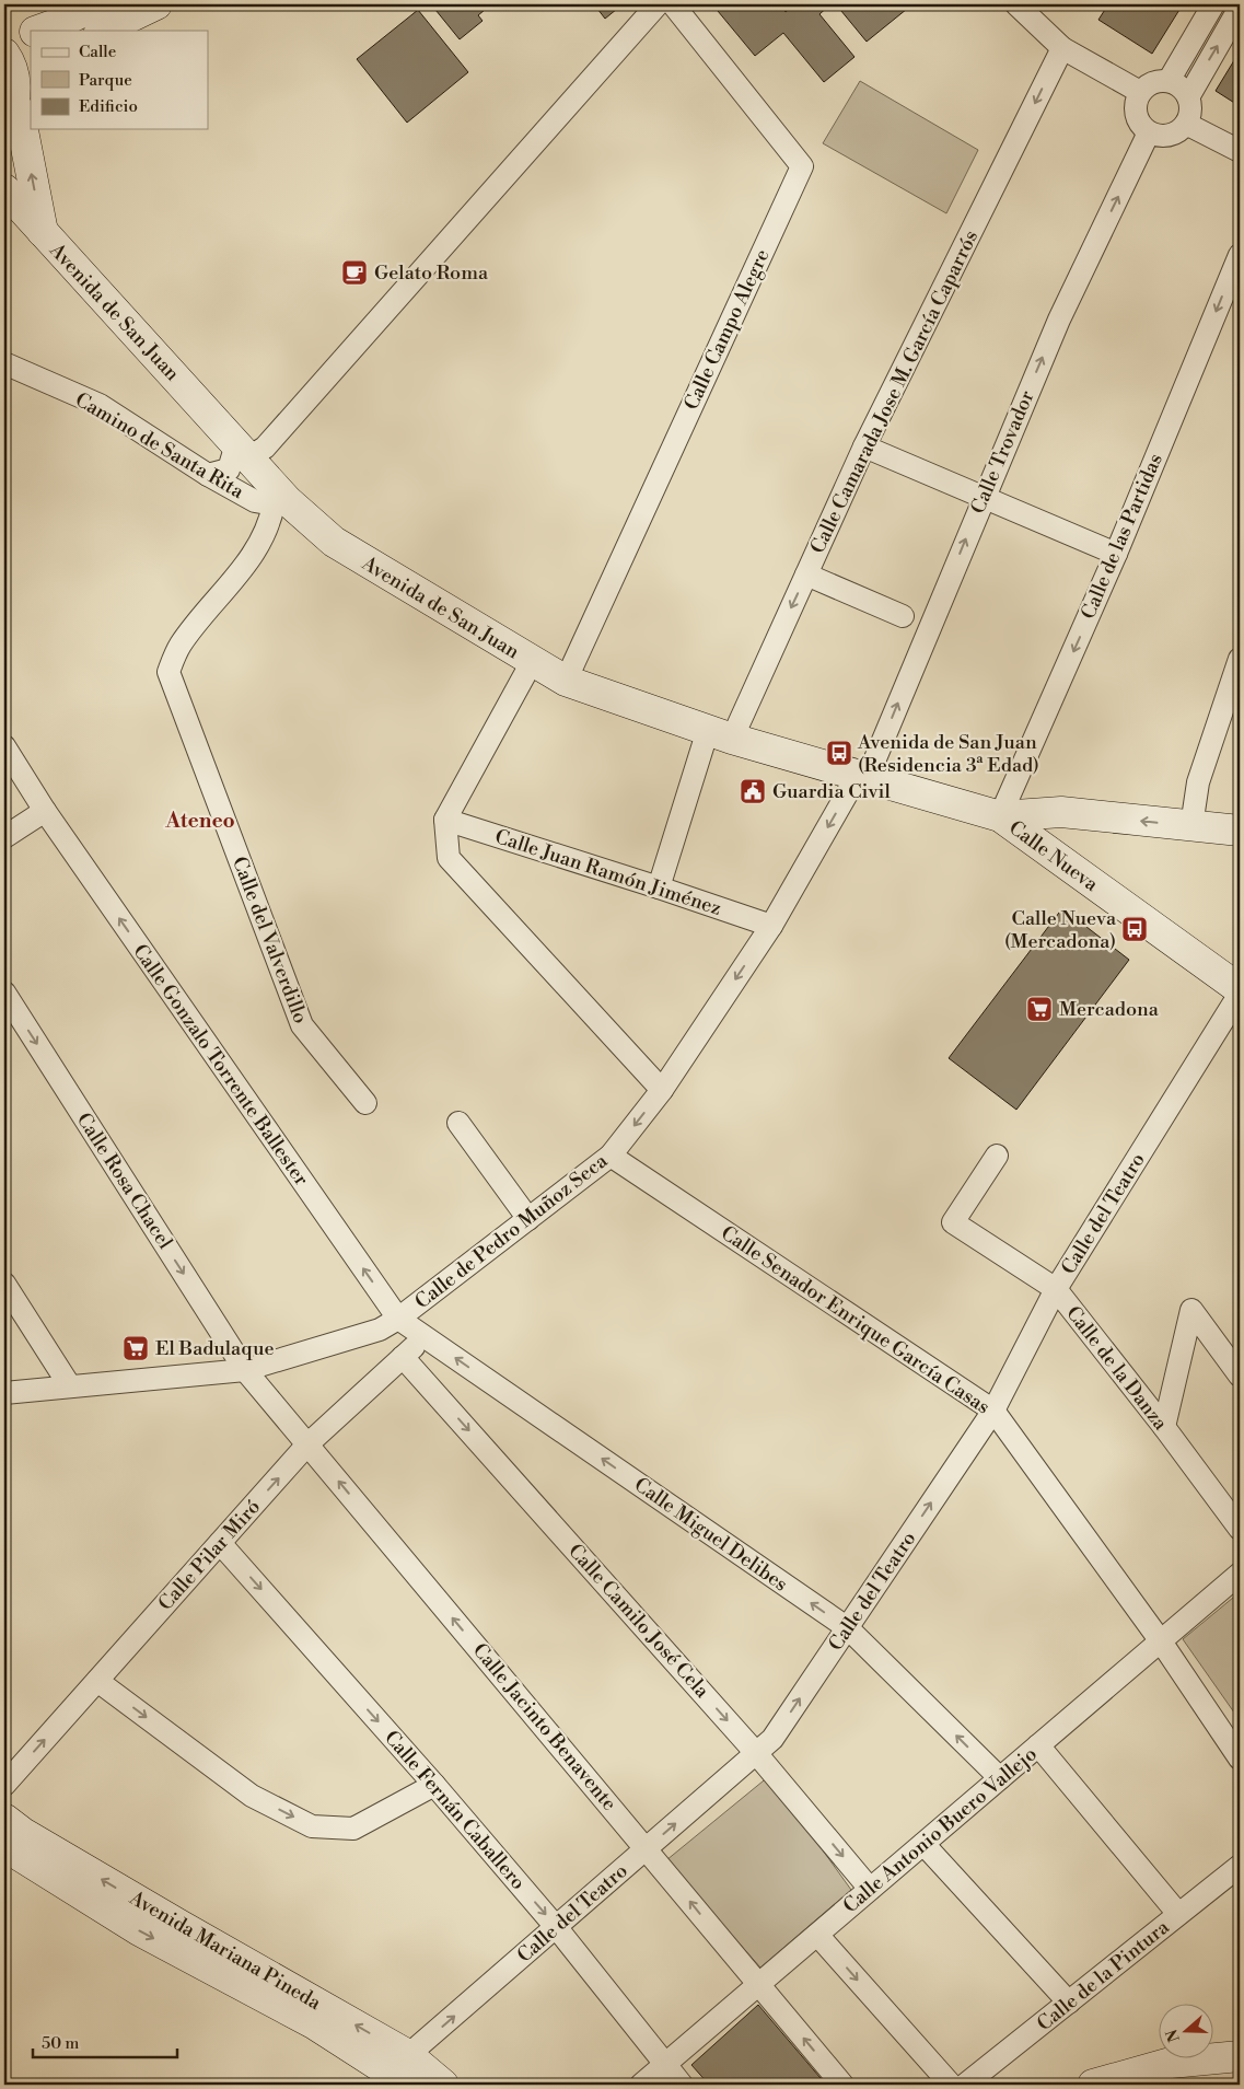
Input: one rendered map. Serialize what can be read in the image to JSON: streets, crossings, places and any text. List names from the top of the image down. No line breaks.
{"streets":{"street":["Avenida de San Juan","Calle Campo Alegre","Calle Camarada Jose M. García Caparrós","Camino de Santa Rita","Calle Trovador","Calle de las Partidas","Calle Nueva","Calle Juan Ramón Jiménez","Calle del Valverdillo","Calle Gonzalo Torrente Ballester","Calle Rosa Chacel","Calle del Teatro","Calle de Pedro Muñoz Seca","Calle Senador Enrique García Casas","Calle de la Danza","Calle Miguel Delibes","Calle Pilar Miró","Calle Camilo José Cela","Calle Jacinto Benavente","Calle Fernán Caballero","Calle Antonio Buero Vallejo","Avenida Mariana Pineda","Calle de la Pintura"]},"crossings":[["Avenida de San Juan","Calle Campo Alegre"],["Avenida de San Juan","Calle Camarada Jose M. García Caparrós"],["Avenida de San Juan","Camino de Santa Rita"],["Avenida de San Juan","Calle Trovador"],["Avenida de San Juan","Calle de las Partidas"],["Avenida de San Juan","Calle Nueva"],["Avenida de San Juan","Calle del Valverdillo"],["Avenida de San Juan","Calle de Pedro Muñoz Seca"],["Calle Camarada Jose M. García Caparrós","Calle Juan Ramón Jiménez"],["Camino de Santa Rita","Calle del Valverdillo"],["Calle Trovador","Calle de Pedro Muñoz Seca"],["Calle de las Partidas","Calle Nueva"],["Calle Nueva","Calle del Teatro"],["Calle Juan Ramón Jiménez","Calle de Pedro Muñoz Seca"],["Calle Gonzalo Torrente Ballester","Calle de Pedro Muñoz Seca"],["Calle Gonzalo Torrente Ballester","Calle Miguel Delibes"],["Calle Rosa Chacel","Calle de Pedro Muñoz Seca"],["Calle Rosa Chacel","Calle Jacinto Benavente"],["Calle del Teatro","Calle Senador Enrique García Casas"],["Calle del Teatro","Calle de la Danza"],["Calle del Teatro","Calle Miguel Delibes"],["Calle del Teatro","Calle Camilo José Cela"],["Calle del Teatro","Calle Jacinto Benavente"],["Calle del Teatro","Calle Fernán Caballero"],["Calle del Teatro","Avenida Mariana Pineda"],["Calle de Pedro Muñoz Seca","Calle Senador Enrique García Casas"],["Calle de Pedro Muñoz Seca","Calle Miguel Delibes"],["Calle de Pedro Muñoz Seca","Calle Jacinto Benavente"],["Calle Senador Enrique García Casas","Calle Antonio Buero Vallejo"],["Calle Miguel Delibes","Calle Pilar Miró"],["Calle Miguel Delibes","Calle Antonio Buero Vallejo"],["Calle Pilar Miró","Calle Camilo José Cela"],["Calle Pilar Miró","Calle Jacinto Benavente"],["Calle Pilar Miró","Calle Fernán Caballero"],["Calle Camilo José Cela","Calle Antonio Buero Vallejo"],["Calle Jacinto Benavente","Calle Antonio Buero Vallejo"],["Calle Fernán Caballero","Calle Antonio Buero Vallejo"]],"one_way":["Calle Camarada Jose M. García Caparrós","Calle Trovador","Calle Gonzalo Torrente Ballester","Calle Rosa Chacel","Calle del Teatro","Calle de Pedro Muñoz Seca","Calle Miguel Delibes","Calle Pilar Miró","Calle Camilo José Cela","Calle Jacinto Benavente","Calle Fernán Caballero"],"districts":["Ateneo"],"places":{"cafe":["Gelato Roma"],"bus stop":["Avenida de San Juan (Residencia 3ª Edad)","Calle Nueva (Mercadona)"],"public building":["Guardia Civil"],"supermarket":["Mercadona","El Badulaque"]},"legend":["Calle","Parque","Edificio"],"scale_bar":"50 m","north":"left"}
